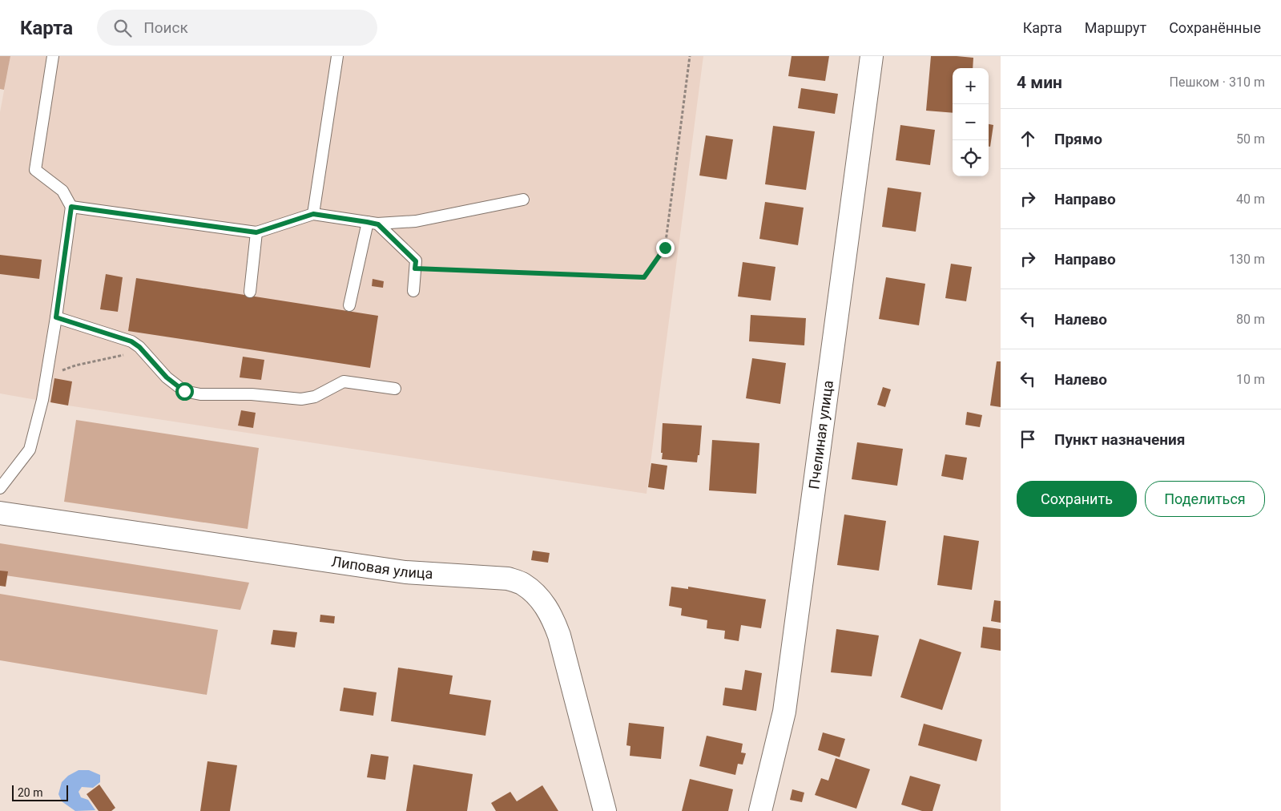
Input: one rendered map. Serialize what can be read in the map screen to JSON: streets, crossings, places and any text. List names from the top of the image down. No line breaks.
{"streets":{"street":["Пчелиная улица","Липовая улица"]},"scale_bar":"20 m","page":{"header":"Карта","search":"Поиск","nav":["Карта","Маршрут","Сохранённые"],"heading":["4 мин","Пешком · 310 m"],"map_buttons":["+","−"],"list":[["Прямо","50 m"],["Направо","40 m"],["Направо","130 m"],["Налево","80 m"],["Налево","10 m"],"Пункт назначения"],"buttons":["Сохранить","Поделиться"],"scale":"20 m"}}
